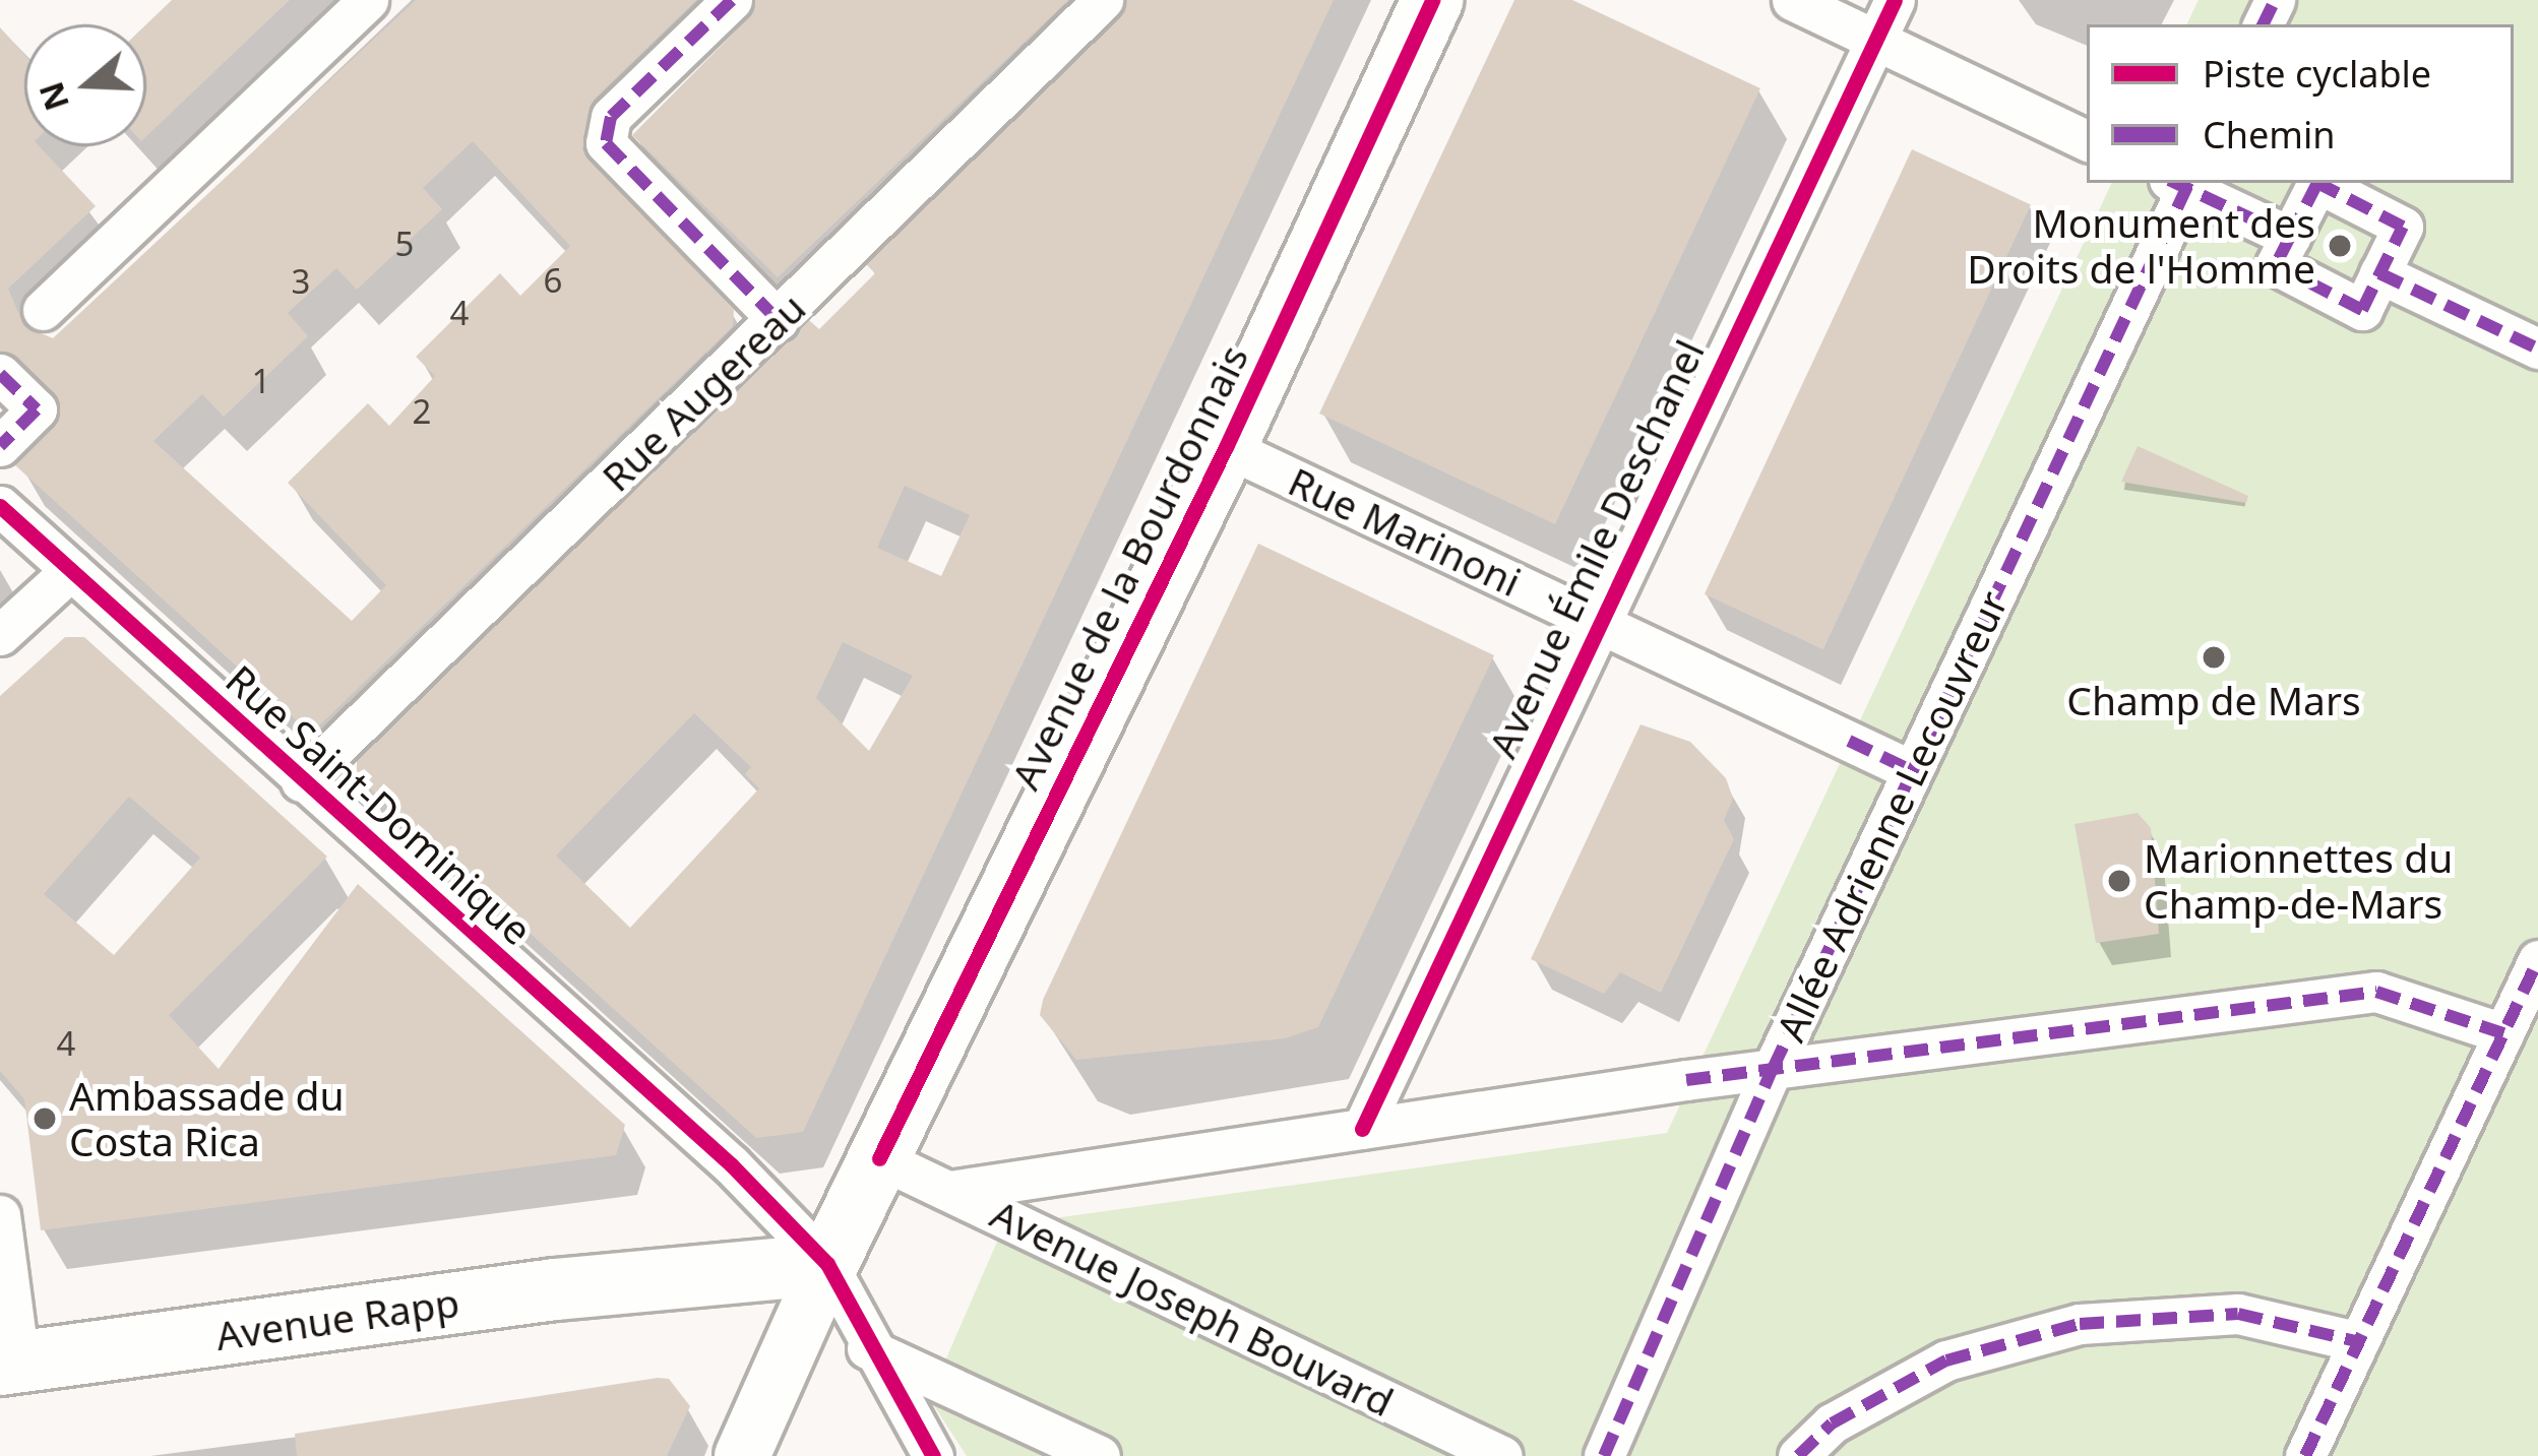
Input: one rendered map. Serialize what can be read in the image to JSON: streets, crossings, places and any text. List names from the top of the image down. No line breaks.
{"streets":{"main road":["Avenue de la Bourdonnais","Avenue Rapp"],"street":["Rue Augereau","Rue Marinoni","Avenue Émile Deschanel","Rue Saint-Dominique","Allée Adrienne Lecouvreur","Avenue Joseph Bouvard"]},"crossings":[["Rue Augereau","Rue Saint-Dominique"],["Rue Marinoni","Avenue Émile Deschanel"],["Rue Marinoni","Avenue de la Bourdonnais"],["Rue Marinoni","Allée Adrienne Lecouvreur"],["Avenue de la Bourdonnais","Rue Saint-Dominique"],["Avenue de la Bourdonnais","Avenue Joseph Bouvard"],["Avenue de la Bourdonnais","Avenue Rapp"],["Rue Saint-Dominique","Avenue Rapp"]],"places":["Monument des Droits de l'Homme","Champ de Mars","Marionnettes du Champ-de-Mars","Ambassade du Costa Rica"],"house_numbers":["5","6","3","4","1","2","4"],"legend":["Piste cyclable","Chemin"],"north":"left"}
